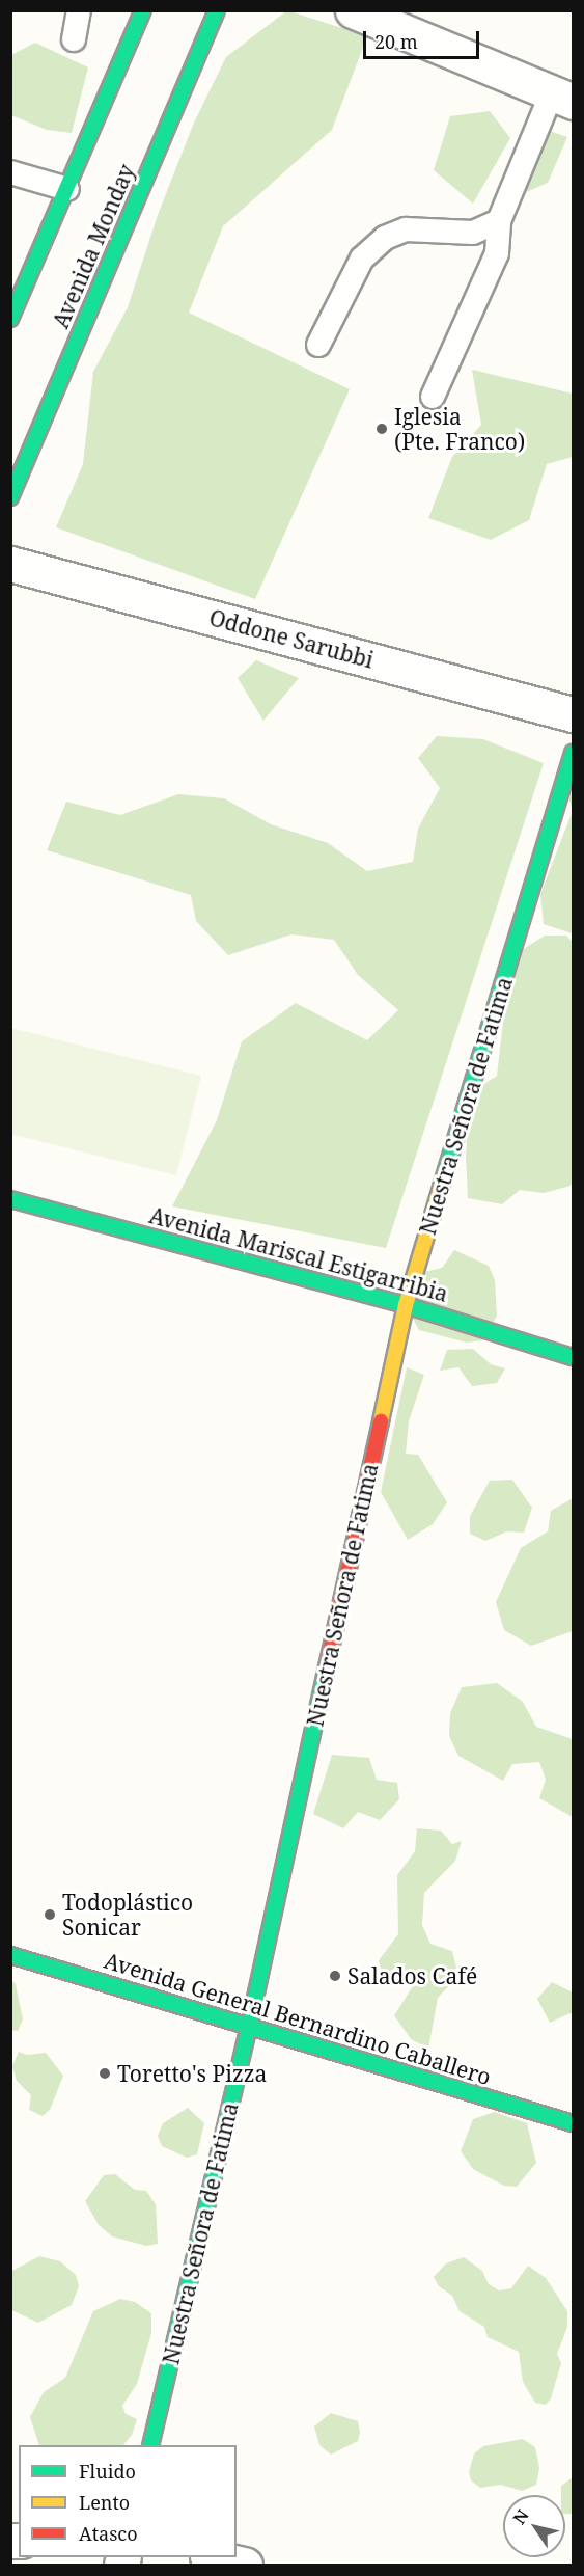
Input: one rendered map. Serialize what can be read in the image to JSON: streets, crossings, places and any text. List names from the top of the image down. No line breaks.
{"streets":{"street":["Avenida Monday","Oddone Sarubbi","Nuestra Señora de Fatima","Avenida Mariscal Estigarribia","Avenida General Bernardino Caballero"]},"crossings":[["Nuestra Señora de Fatima","Avenida Mariscal Estigarribia"],["Nuestra Señora de Fatima","Avenida General Bernardino Caballero"]],"places":["Iglesia (Pte. Franco)","Todoplástico Sonicar","Salados Café","Toretto's Pizza"],"legend":["Fluido","Lento","Atasco"],"scale_bar":"20 m","north":"top left"}
